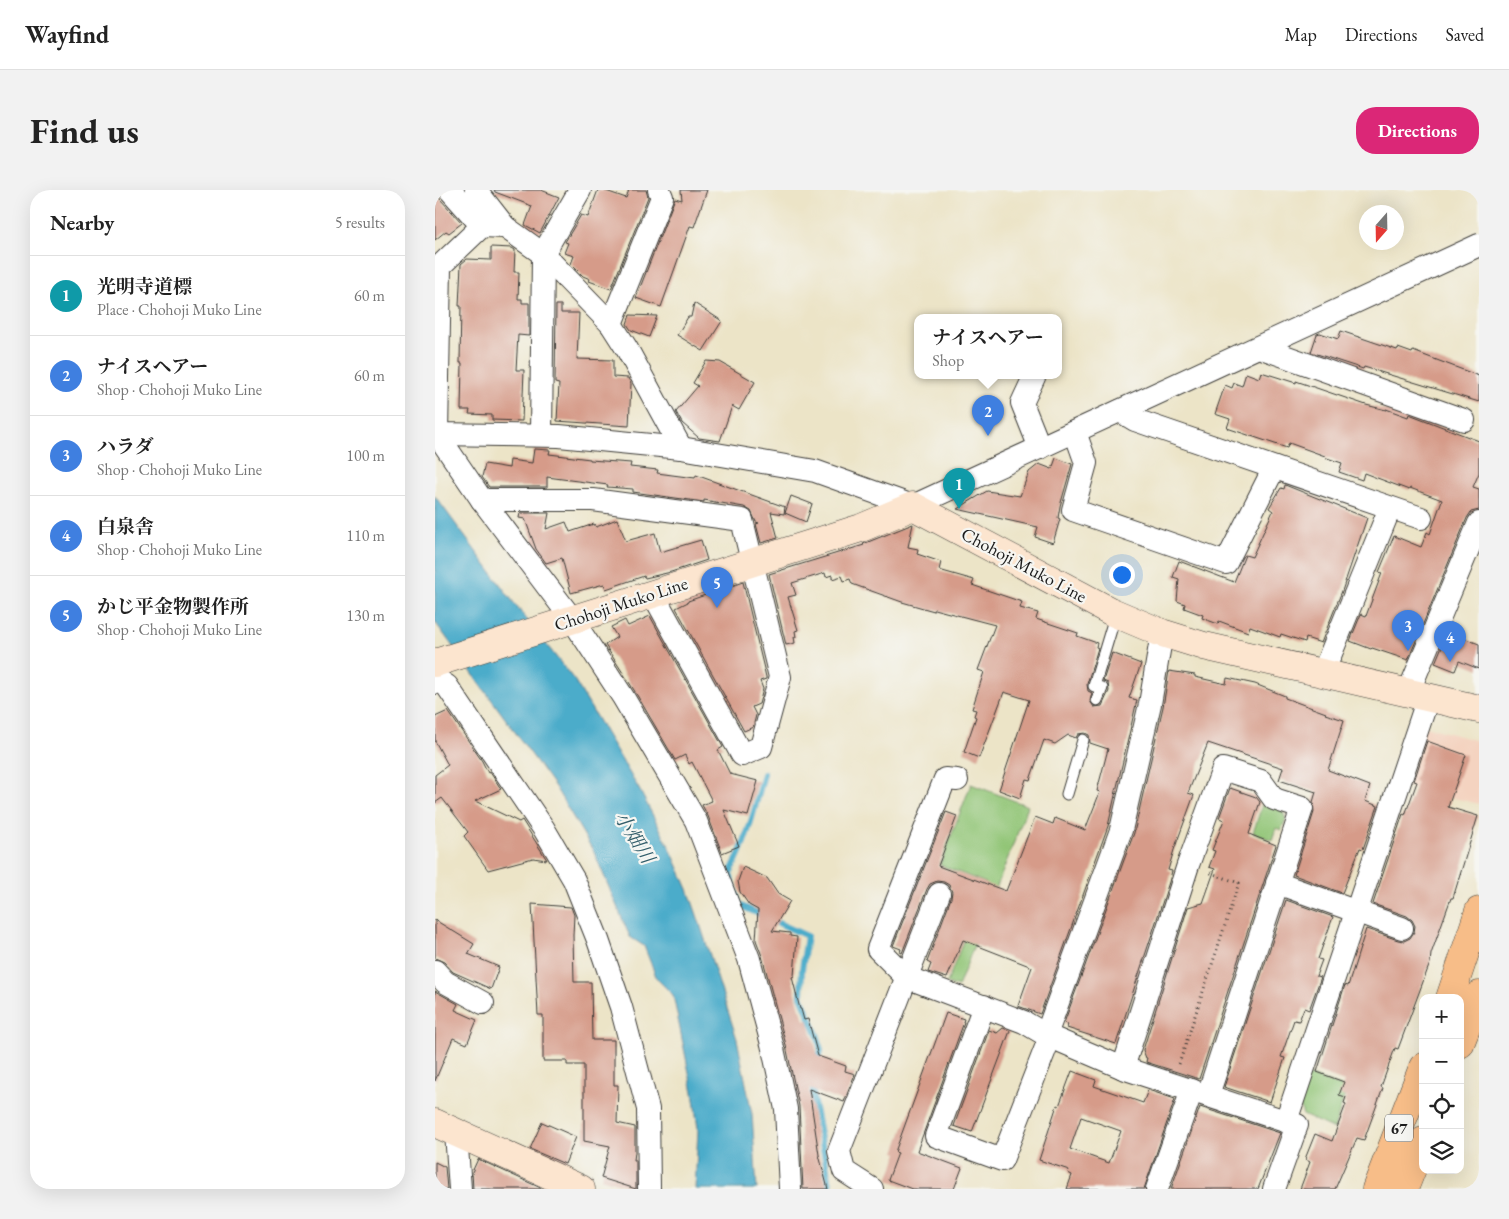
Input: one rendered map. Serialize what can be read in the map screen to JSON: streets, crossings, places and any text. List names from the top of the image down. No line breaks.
{"streets":{"main road":["Chohoji Muko Line","67"]},"water":["小畑川"],"north":"bottom","page":{"header":"Wayfind","nav":["Map","Directions","Saved"],"buttons":"Directions","title":"Find us","heading":["Nearby","5 results"],"list":[{"mark":"1","name":"光明寺道標","note":"Place · Chohoji Muko Line","value":"60 m"},{"mark":"2","name":"ナイスヘアー","note":"Shop · Chohoji Muko Line","value":"60 m"},{"mark":"3","name":"ハラダ","note":"Shop · Chohoji Muko Line","value":"100 m"},{"mark":"4","name":"白泉舎","note":"Shop · Chohoji Muko Line","value":"110 m"},{"mark":"5","name":"かじ平金物製作所","note":"Shop · Chohoji Muko Line","value":"130 m"}],"popup":["ナイスヘアー","Shop"],"pins":["2","1","5","3","4"],"map_buttons":["+","−"]}}
